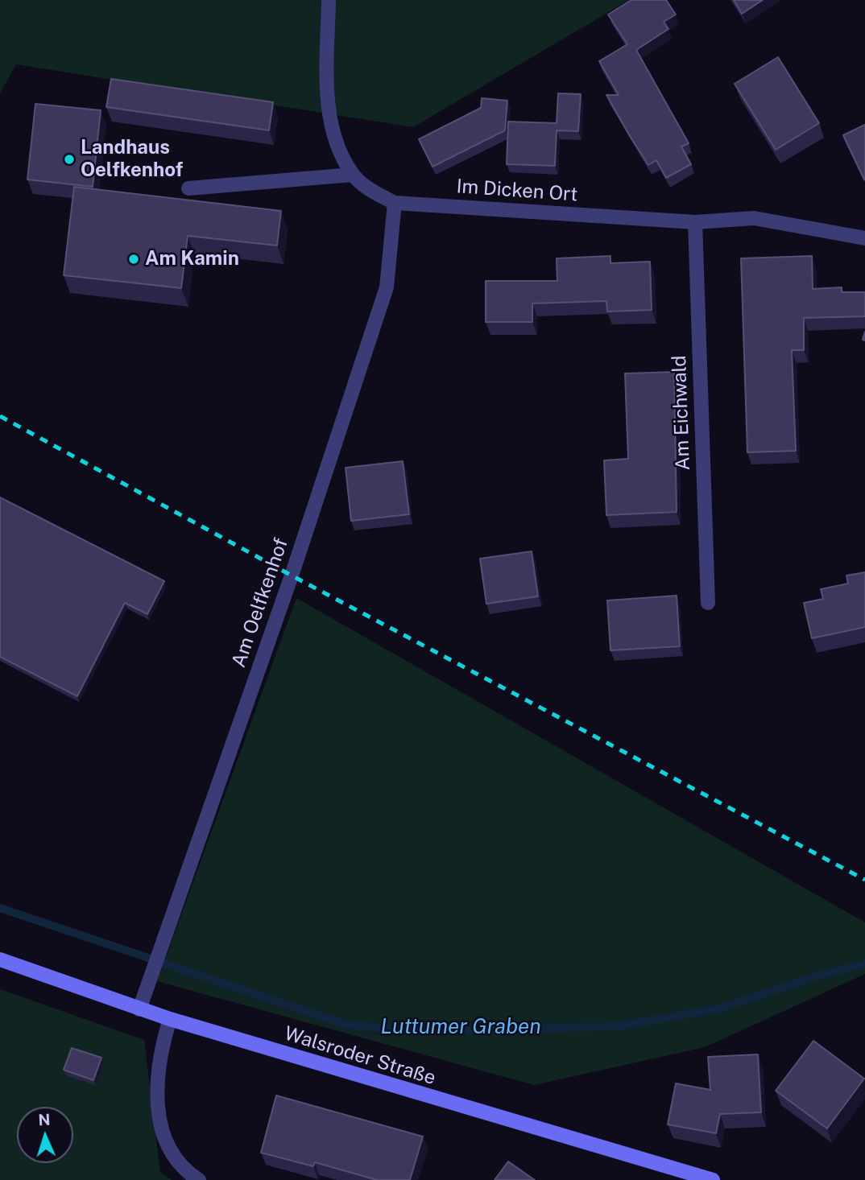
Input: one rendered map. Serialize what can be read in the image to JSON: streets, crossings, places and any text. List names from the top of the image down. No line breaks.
{"streets":{"main road":["Walsroder Straße"],"street":["Im Dicken Ort","Am Eichwald","Am Oelfkenhof"]},"crossings":[["Im Dicken Ort","Am Eichwald"],["Im Dicken Ort","Am Oelfkenhof"],["Am Oelfkenhof","Walsroder Straße"]],"water":["Luttumer Graben"],"places":["Landhaus Oelfkenhof","Am Kamin"],"north":"top"}
